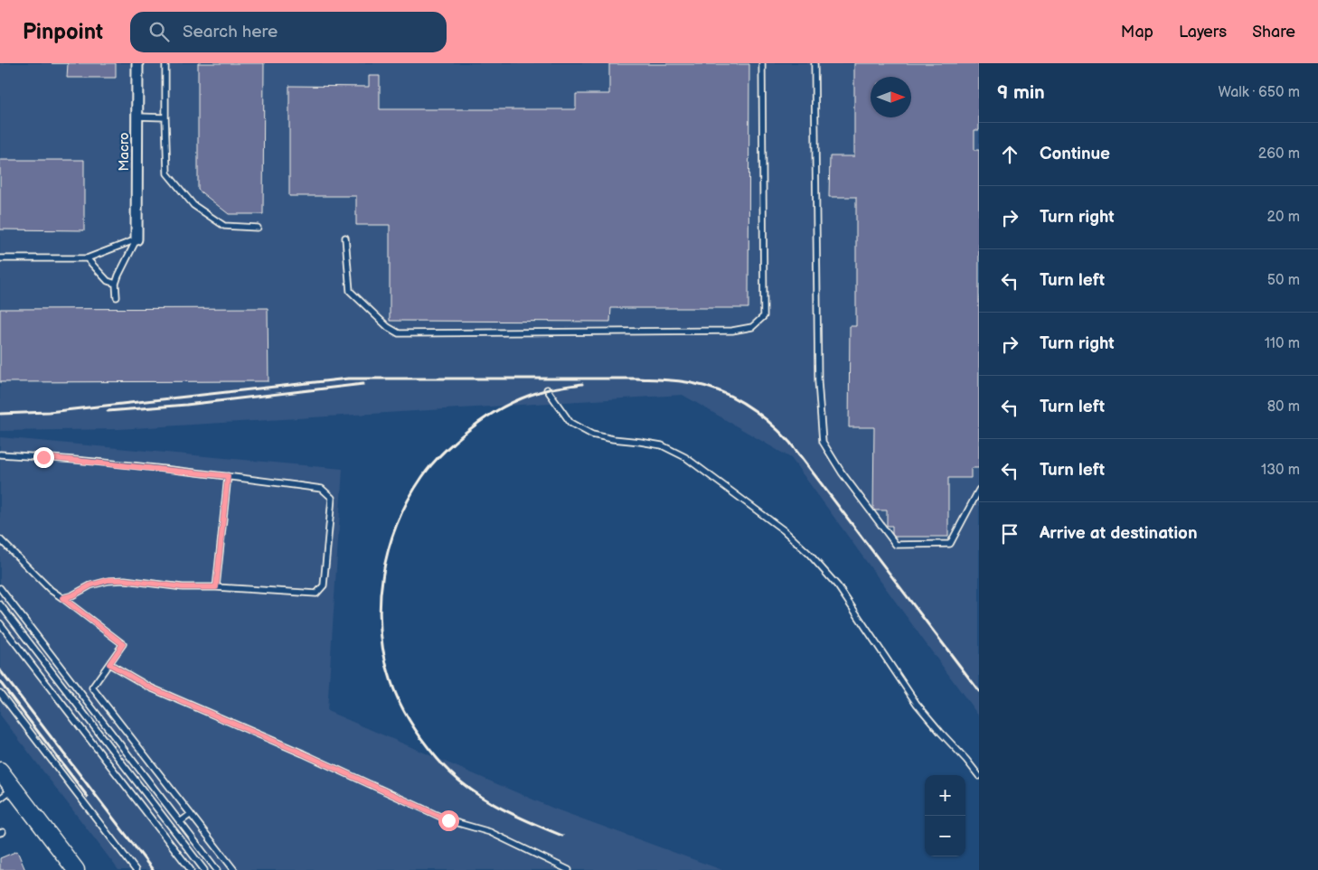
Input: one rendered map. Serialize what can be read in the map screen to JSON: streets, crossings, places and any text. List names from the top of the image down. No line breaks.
{"streets":{"street":["Macro"]},"north":"right","page":{"header":"Pinpoint","search":"Search here","nav":["Map","Layers","Share"],"heading":["9 min","Walk · 650 m"],"list":[["Continue","260 m"],["Turn right","20 m"],["Turn left","50 m"],["Turn right","110 m"],["Turn left","80 m"],["Turn left","130 m"],"Arrive at destination"],"map_buttons":["+","−"]}}
